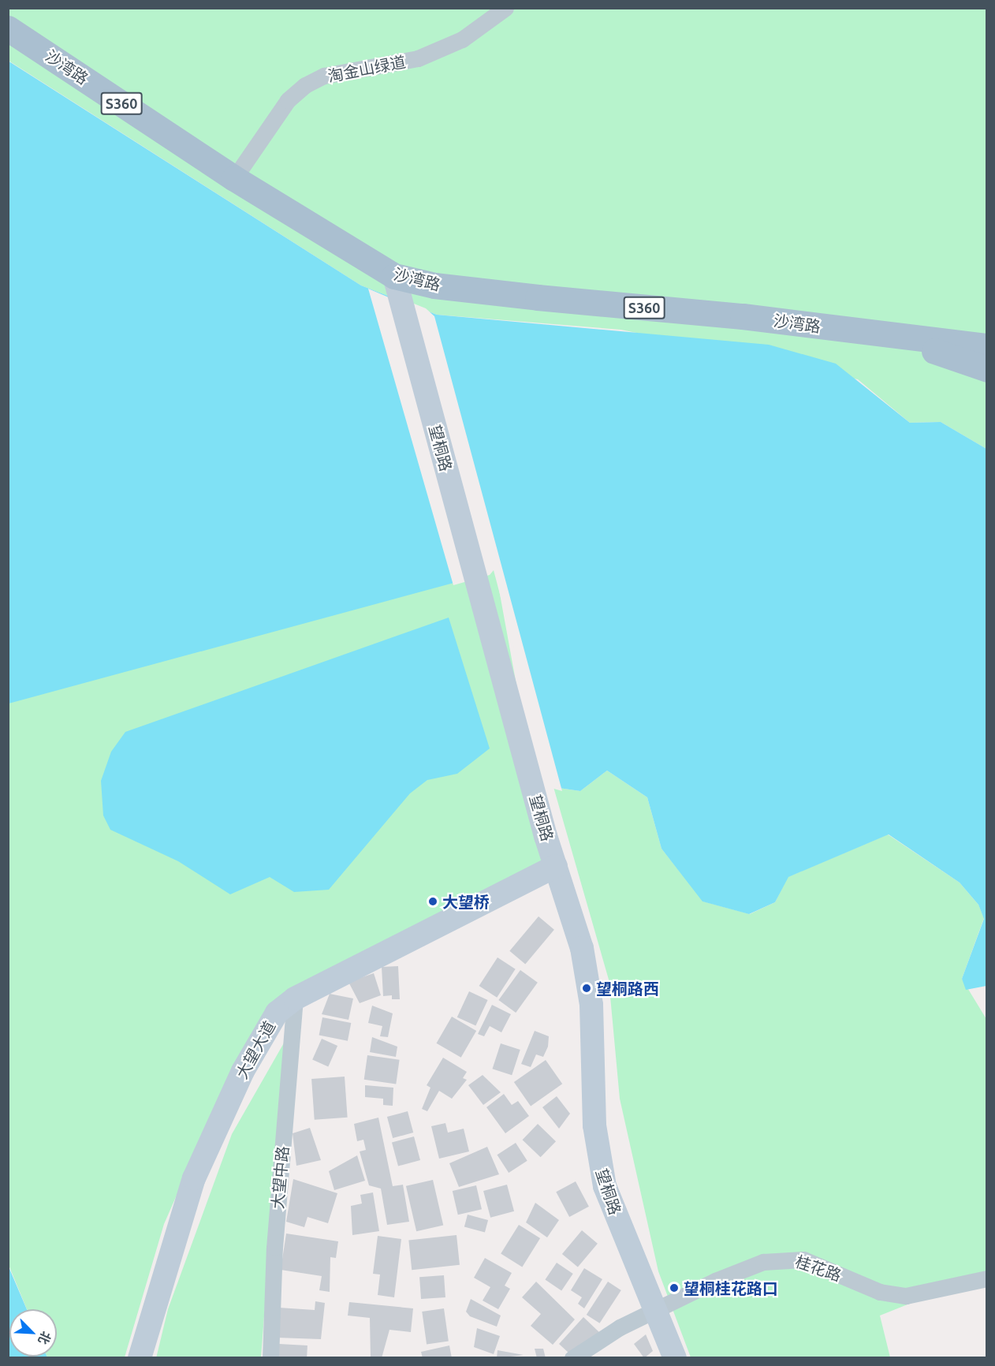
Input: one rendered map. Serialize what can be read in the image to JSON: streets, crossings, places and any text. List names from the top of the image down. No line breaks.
{"streets":{"main road":["沙湾路","S360","望桐路","大望大道"],"street":["淘金山绿道","大望中路","桂花路"]},"crossings":[["沙湾路","淘金山绿道"],["沙湾路","望桐路"],["望桐路","大望大道"],["望桐路","桂花路"],["大望大道","大望中路"]],"places":["大望桥","望桐路西","望桐桂花路口"],"north":"bottom right"}
